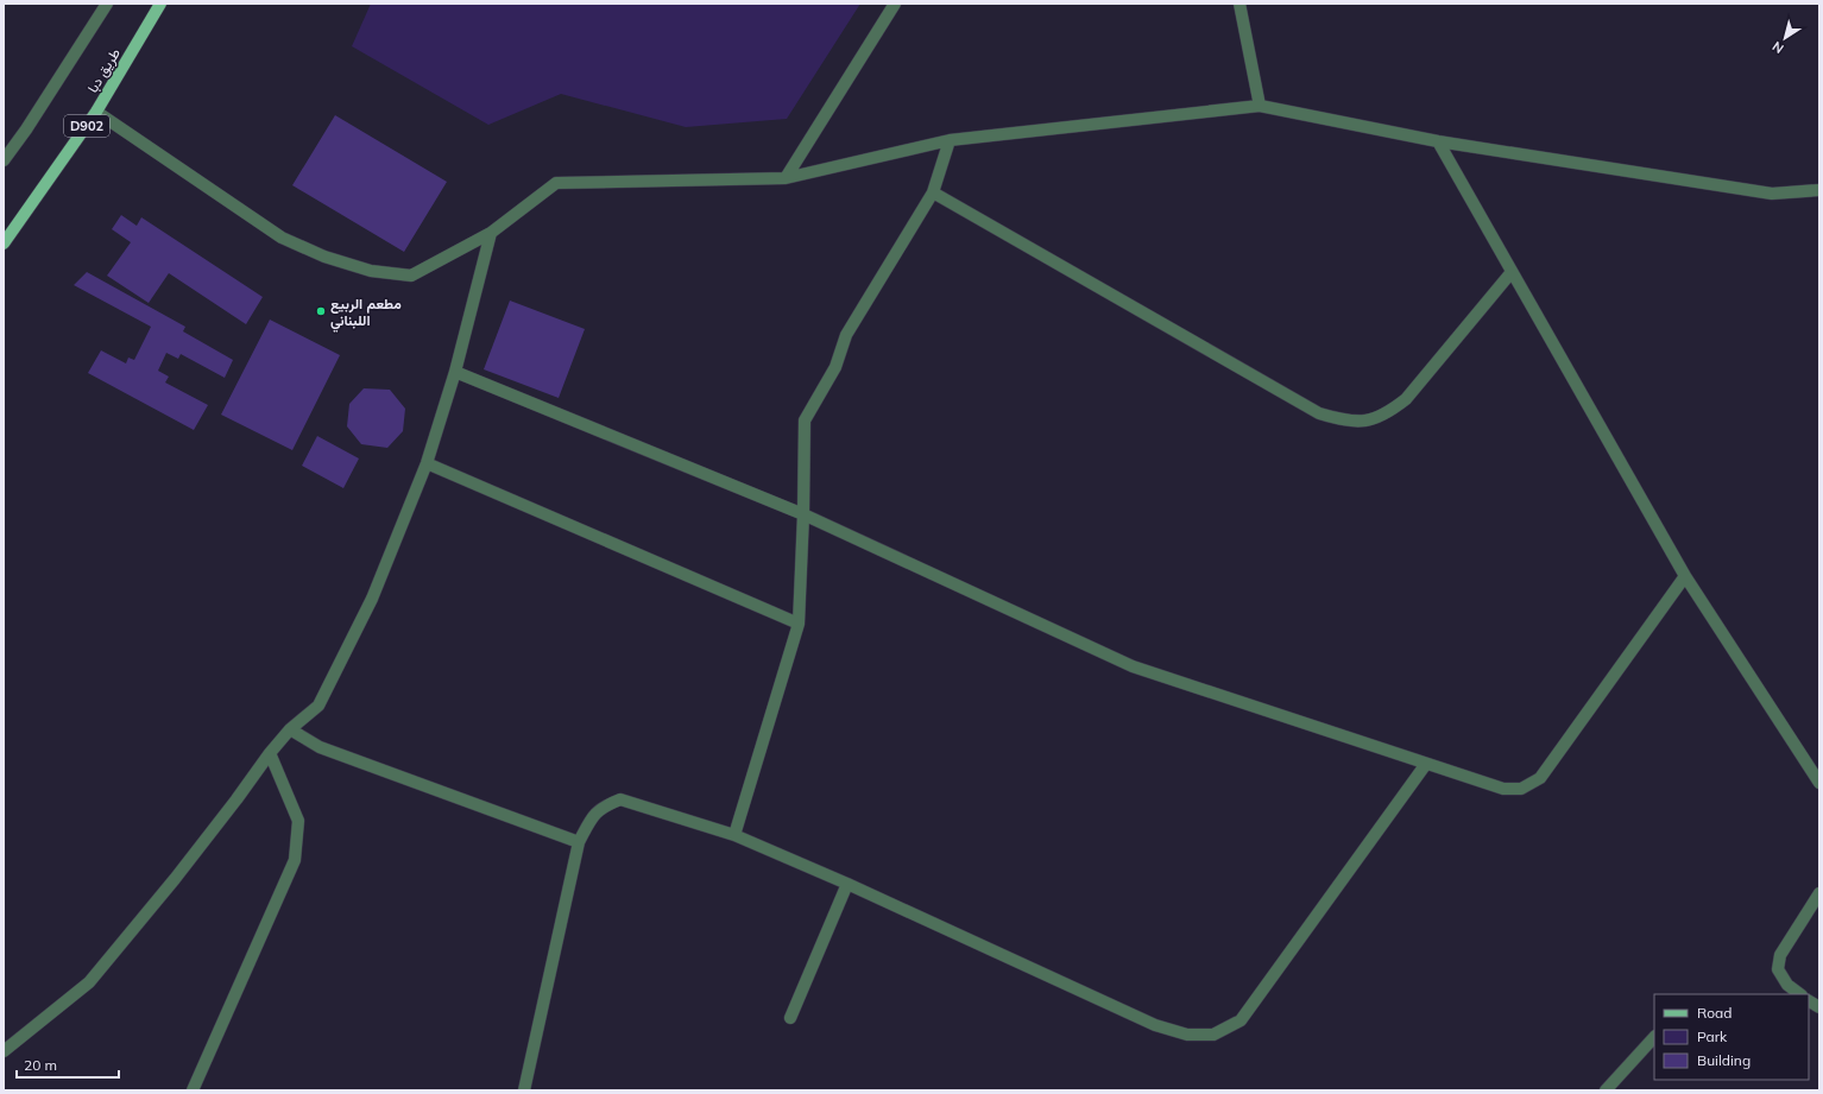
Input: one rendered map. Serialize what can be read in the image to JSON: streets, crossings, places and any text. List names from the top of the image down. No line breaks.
{"streets":{"main road":["طريق دبا","D902"]},"places":["مطعم الربيع اللبناني"],"legend":["Road","Park","Building"],"scale_bar":"20 m","north":"bottom left"}
